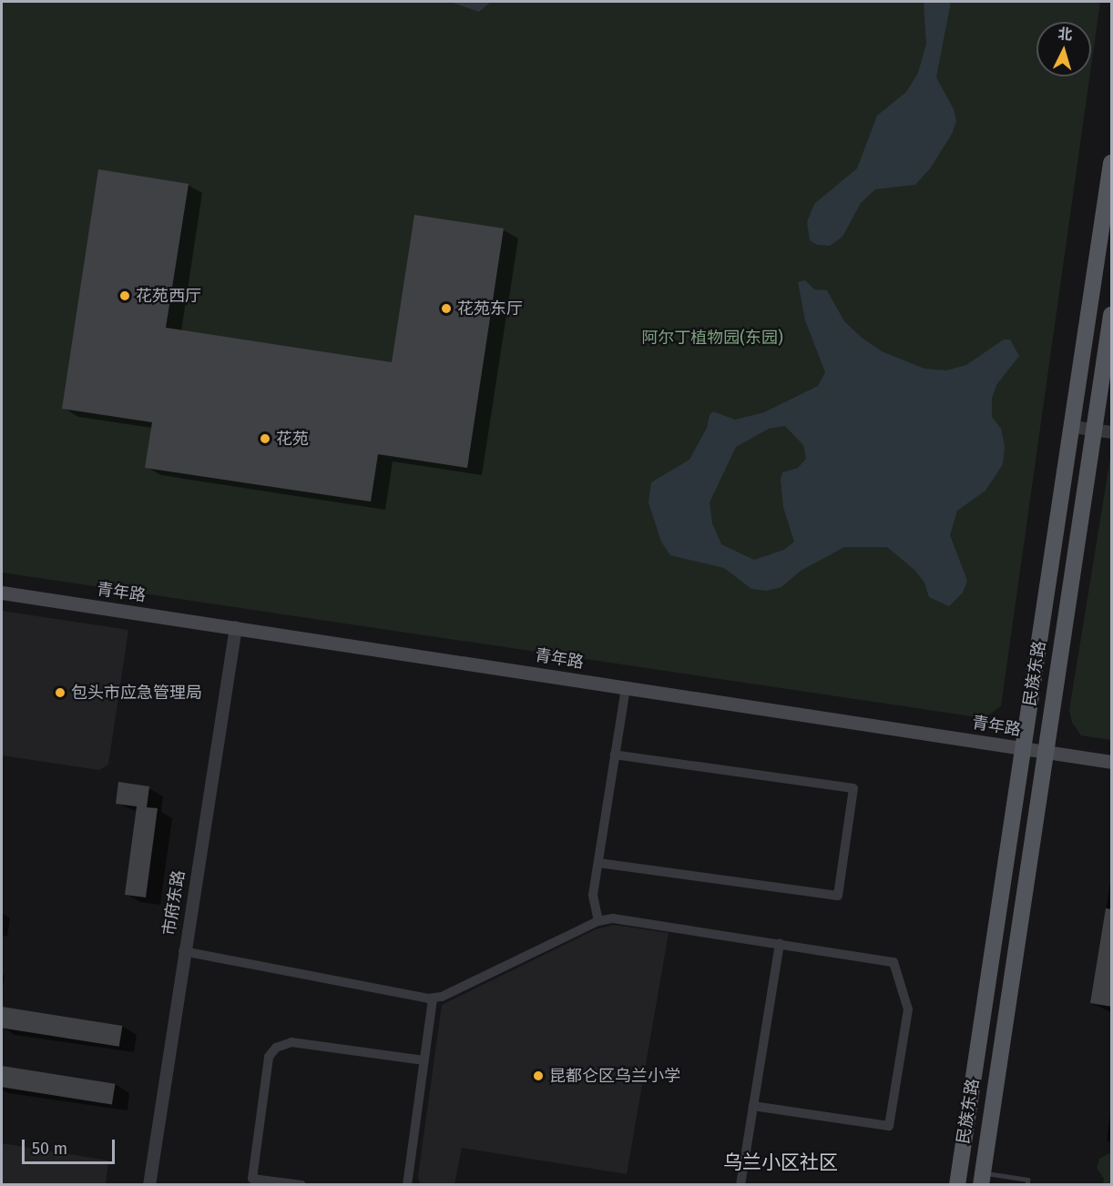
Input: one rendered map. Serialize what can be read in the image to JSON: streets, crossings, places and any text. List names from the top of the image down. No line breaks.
{"streets":{"main road":["青年路","民族东路"],"street":["市府东路"]},"crossings":[["青年路","民族东路"],["青年路","市府东路"]],"districts":["乌兰小区社区"],"parks":["阿尔丁植物园(东园)"],"places":["花苑西厅","花苑东厅","花苑","包头市应急管理局","昆都仑区乌兰小学"],"scale_bar":"50 m","north":"top"}
